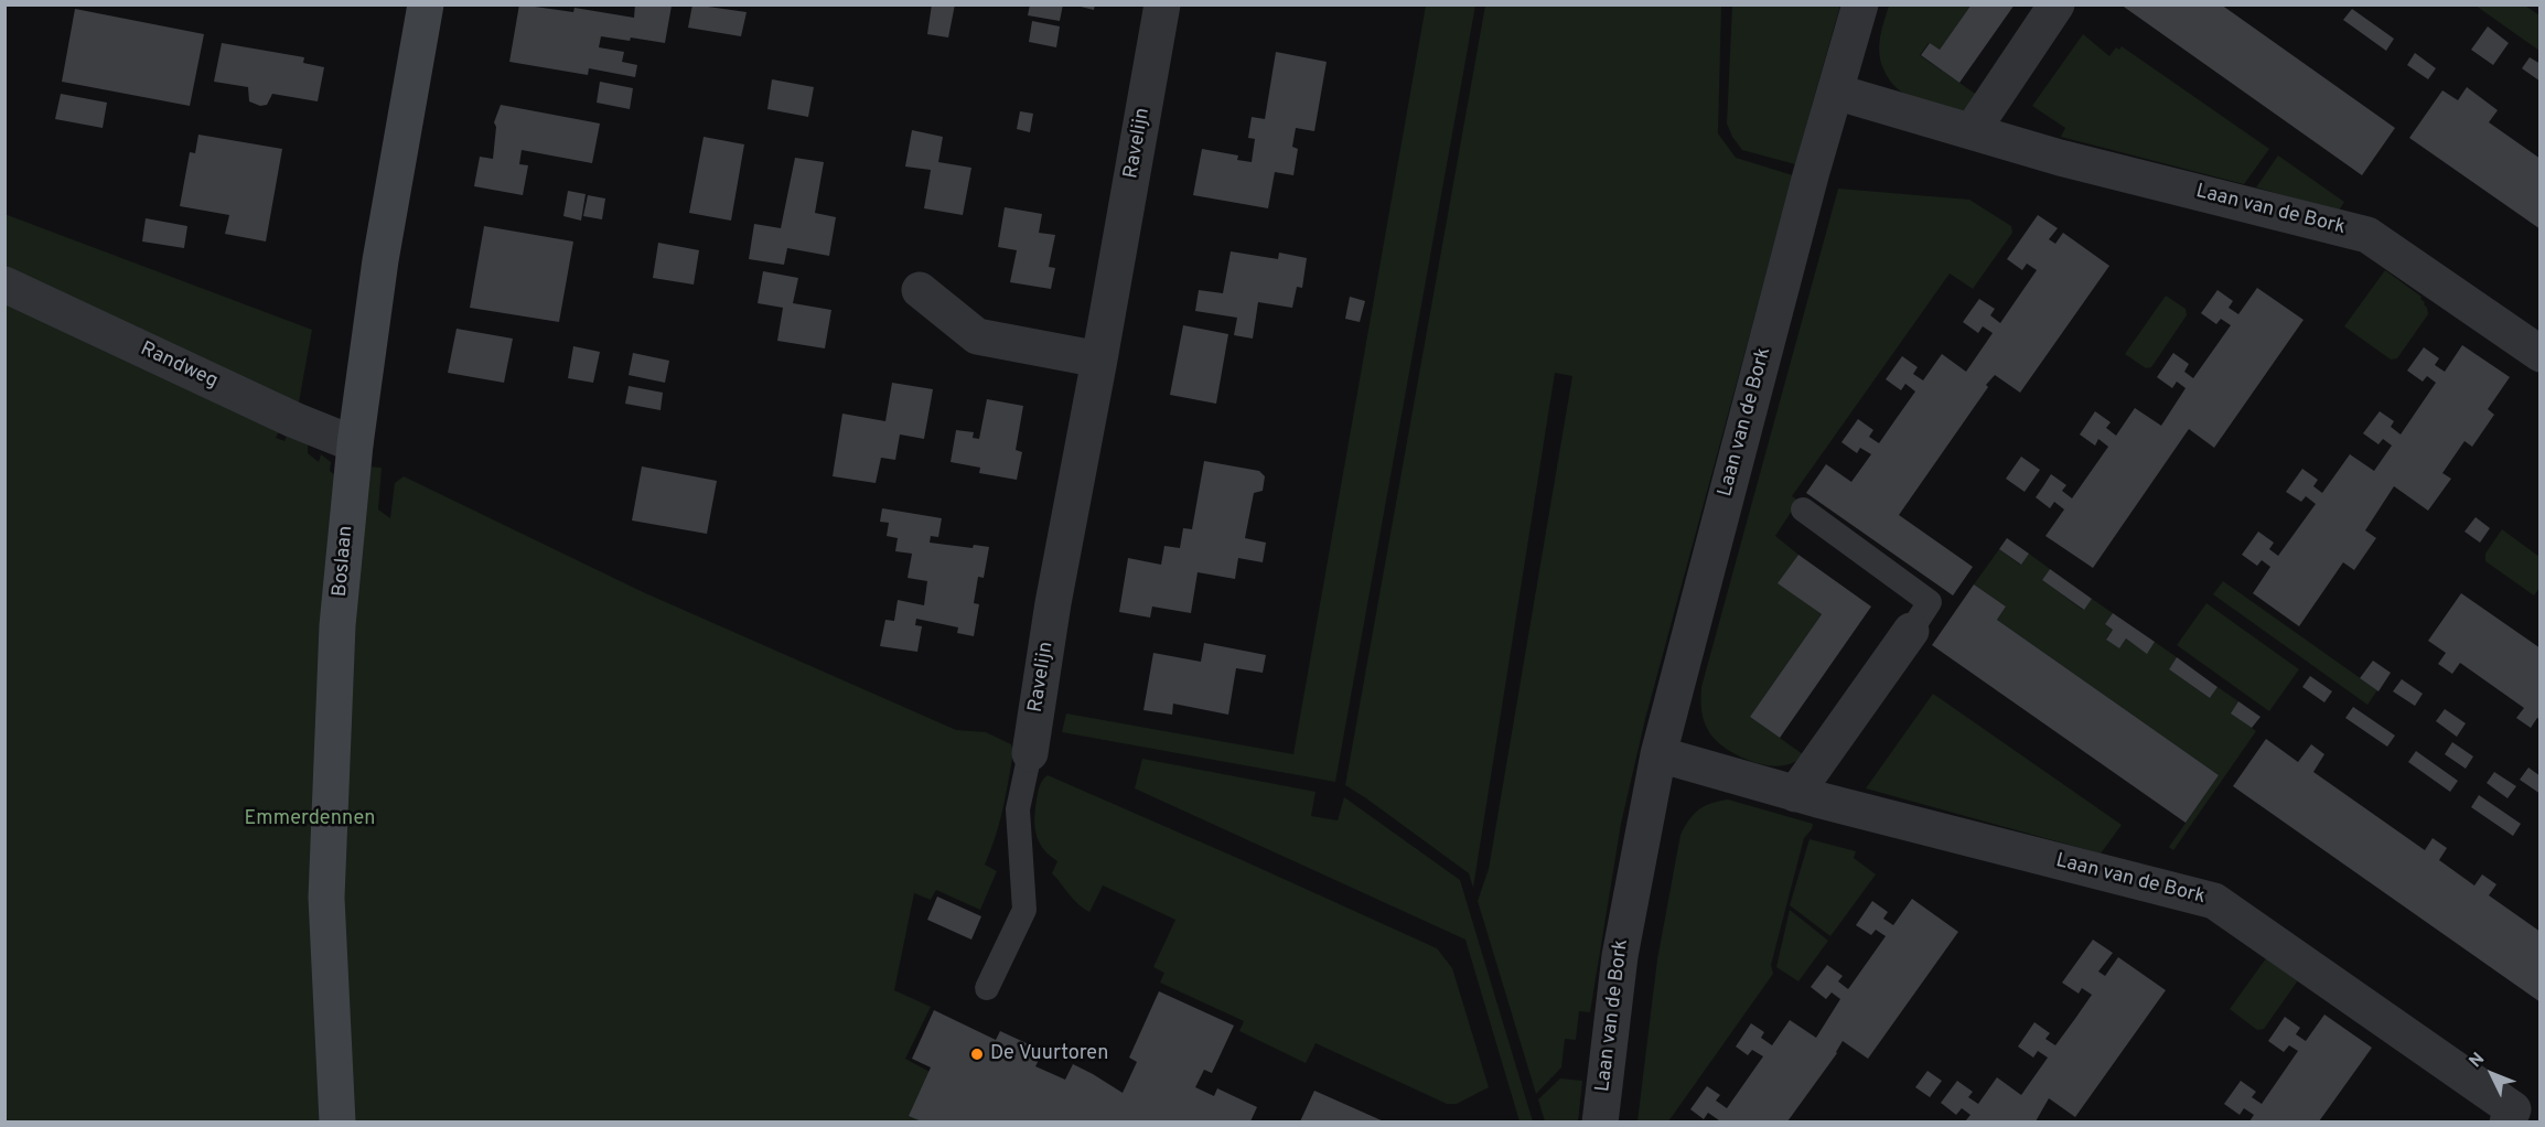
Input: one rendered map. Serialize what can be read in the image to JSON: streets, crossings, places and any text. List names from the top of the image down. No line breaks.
{"streets":{"main road":["Boslaan"],"street":["Ravelijn","Laan van de Bork","Randweg"]},"crossings":[["Randweg","Boslaan"]],"parks":["Emmerdennen"],"places":["De Vuurtoren"],"north":"top left"}
